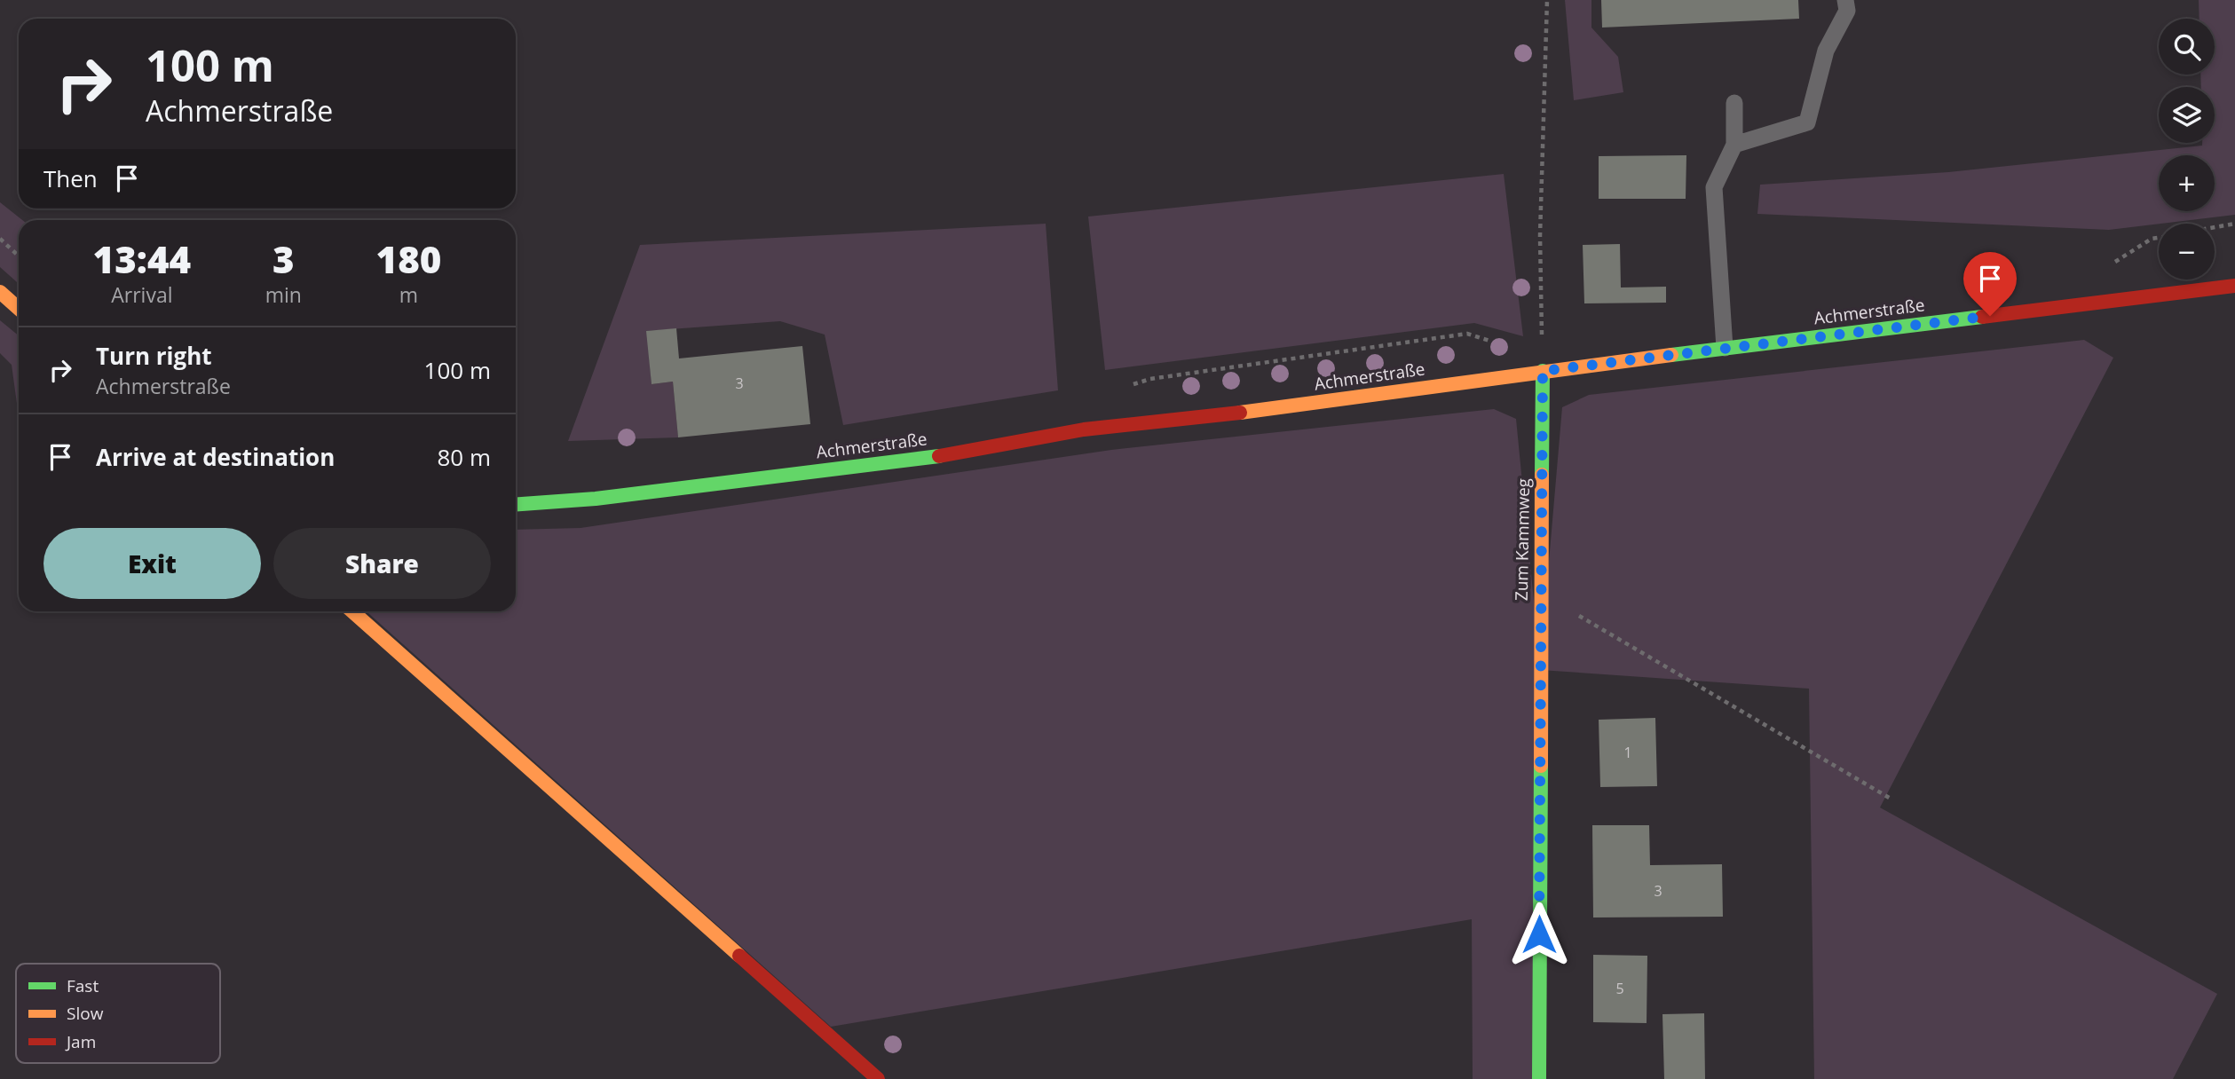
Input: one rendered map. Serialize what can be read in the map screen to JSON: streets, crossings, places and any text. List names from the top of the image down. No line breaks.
{"streets":{"street":["Achmerstraße","Zum Kammweg"]},"crossings":[["Achmerstraße","Zum Kammweg"]],"house_numbers":["3","1","3","5"],"legend":["Fast","Slow","Jam"],"page":{"map_buttons":["+","−"],"turn":["100 m","Achmerstraße"],"then":"Then","eta":["13:44","Arrival","3","min","180","m"],"list":[{"name":"Turn right","note":"Achmerstraße","value":"100 m"},{"name":"Arrive at destination","value":"80 m"}],"buttons":["Exit","Share"]}}
